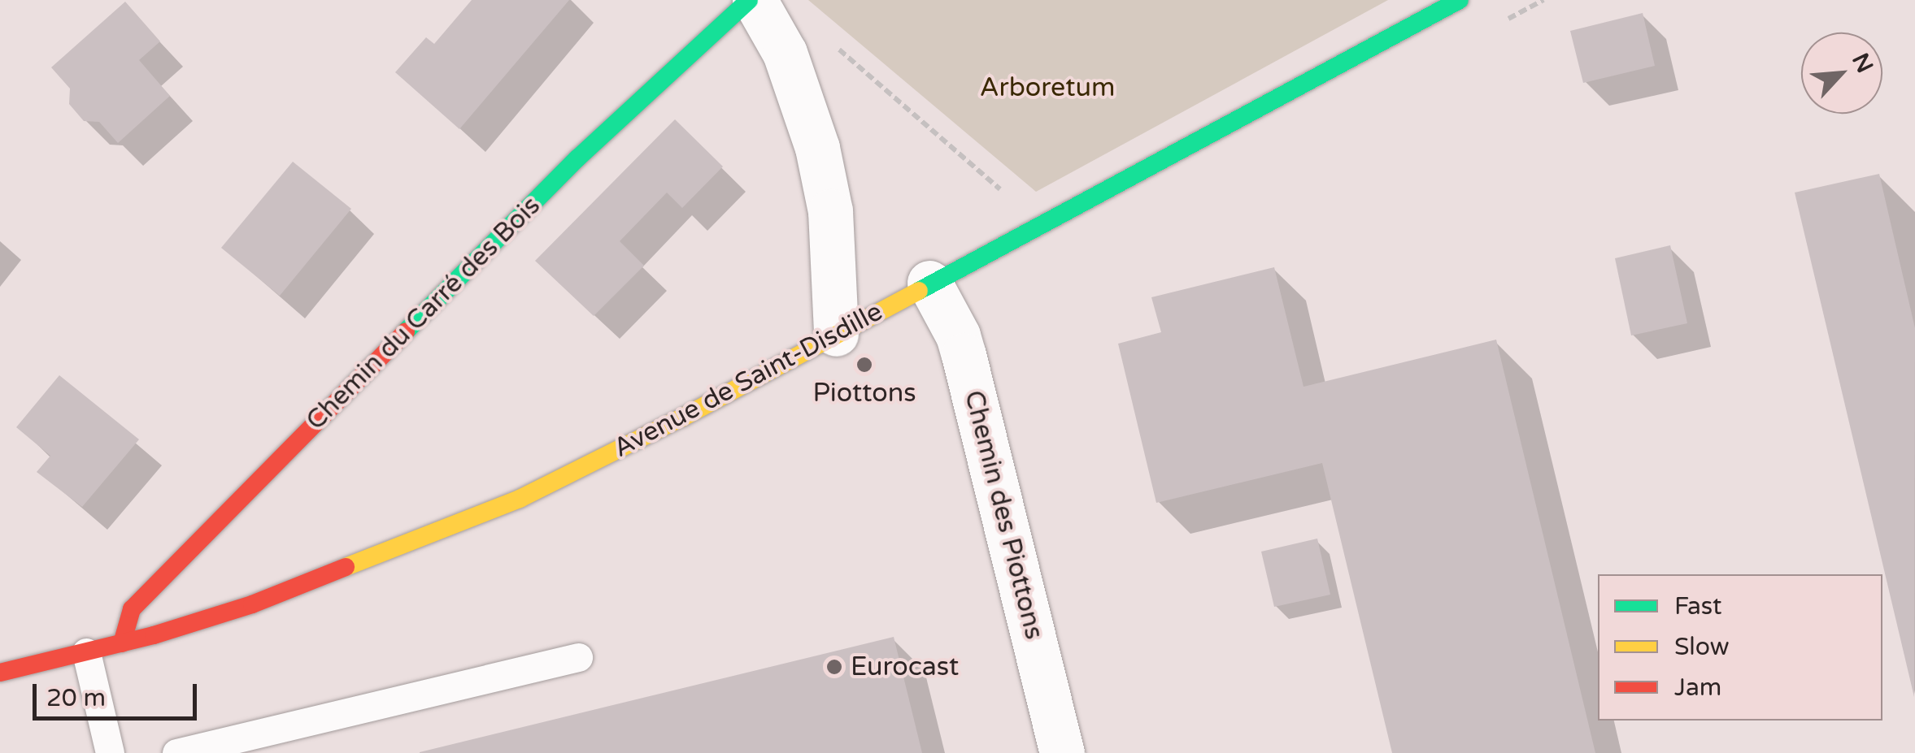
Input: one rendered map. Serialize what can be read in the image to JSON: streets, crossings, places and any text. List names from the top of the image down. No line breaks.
{"streets":{"street":["Chemin du Carré des Bois","Avenue de Saint-Disdille","Chemin des Piottons"]},"crossings":[["Chemin du Carré des Bois","Avenue de Saint-Disdille"],["Avenue de Saint-Disdille","Chemin des Piottons"]],"parks":["Arboretum"],"places":["Piottons","Eurocast"],"legend":["Fast","Slow","Jam"],"scale_bar":"20 m","north":"top right"}
